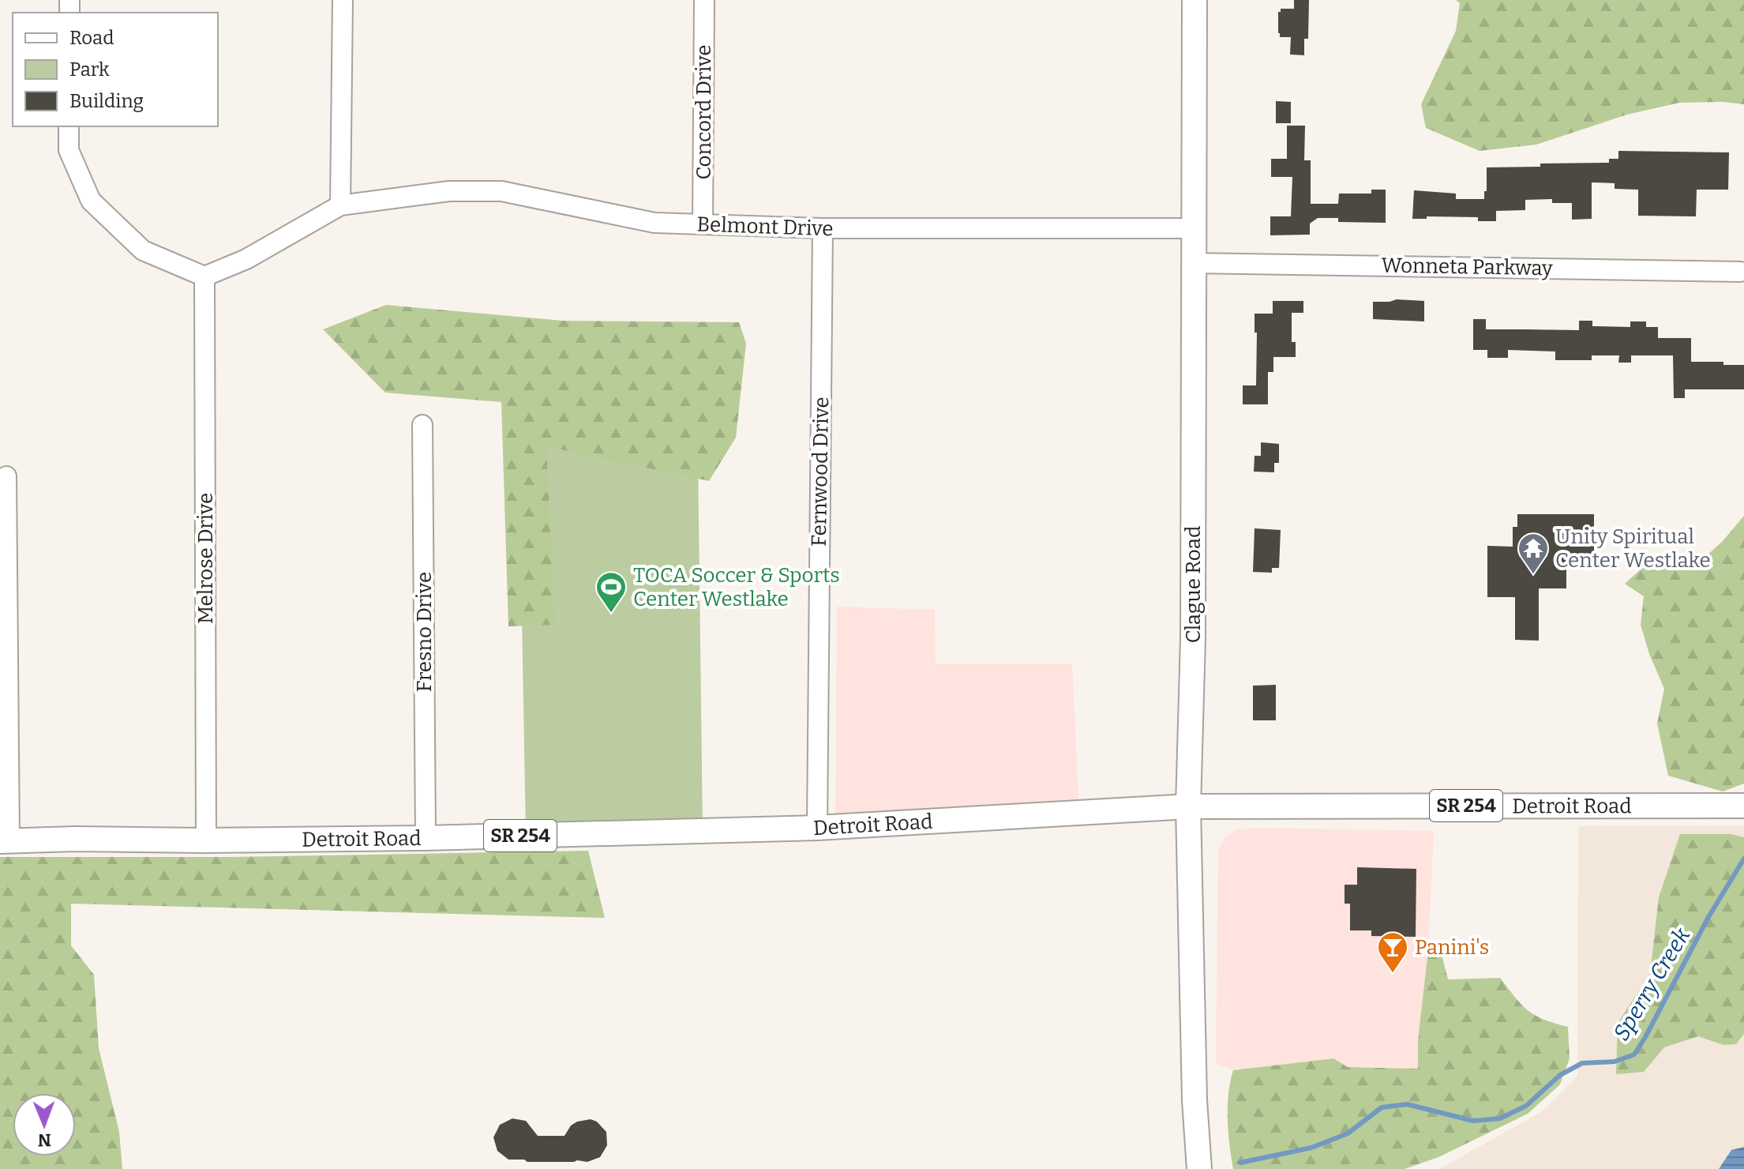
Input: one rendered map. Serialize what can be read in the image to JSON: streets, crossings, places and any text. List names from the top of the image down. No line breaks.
{"streets":{"main road":["Clague Road","Detroit Road","SR 254"],"street":["Concord Drive","Belmont Drive","Wonneta Parkway","Fernwood Drive","Melrose Drive","Fresno Drive"]},"crossings":[["Concord Drive","Belmont Drive"],["Belmont Drive","Fernwood Drive"],["Belmont Drive","Clague Road"],["Wonneta Parkway","Clague Road"],["Fernwood Drive","Detroit Road"],["Melrose Drive","Detroit Road"],["Clague Road","Detroit Road"],["Fresno Drive","Detroit Road"]],"water":["Sperry Creek"],"places":{"temple":["Unity Spiritual Center Westlake"],"sports":["TOCA Soccer & Sports Center Westlake"],"bar":["Panini's"]},"legend":["Road","Park","Building"],"north":"bottom"}
